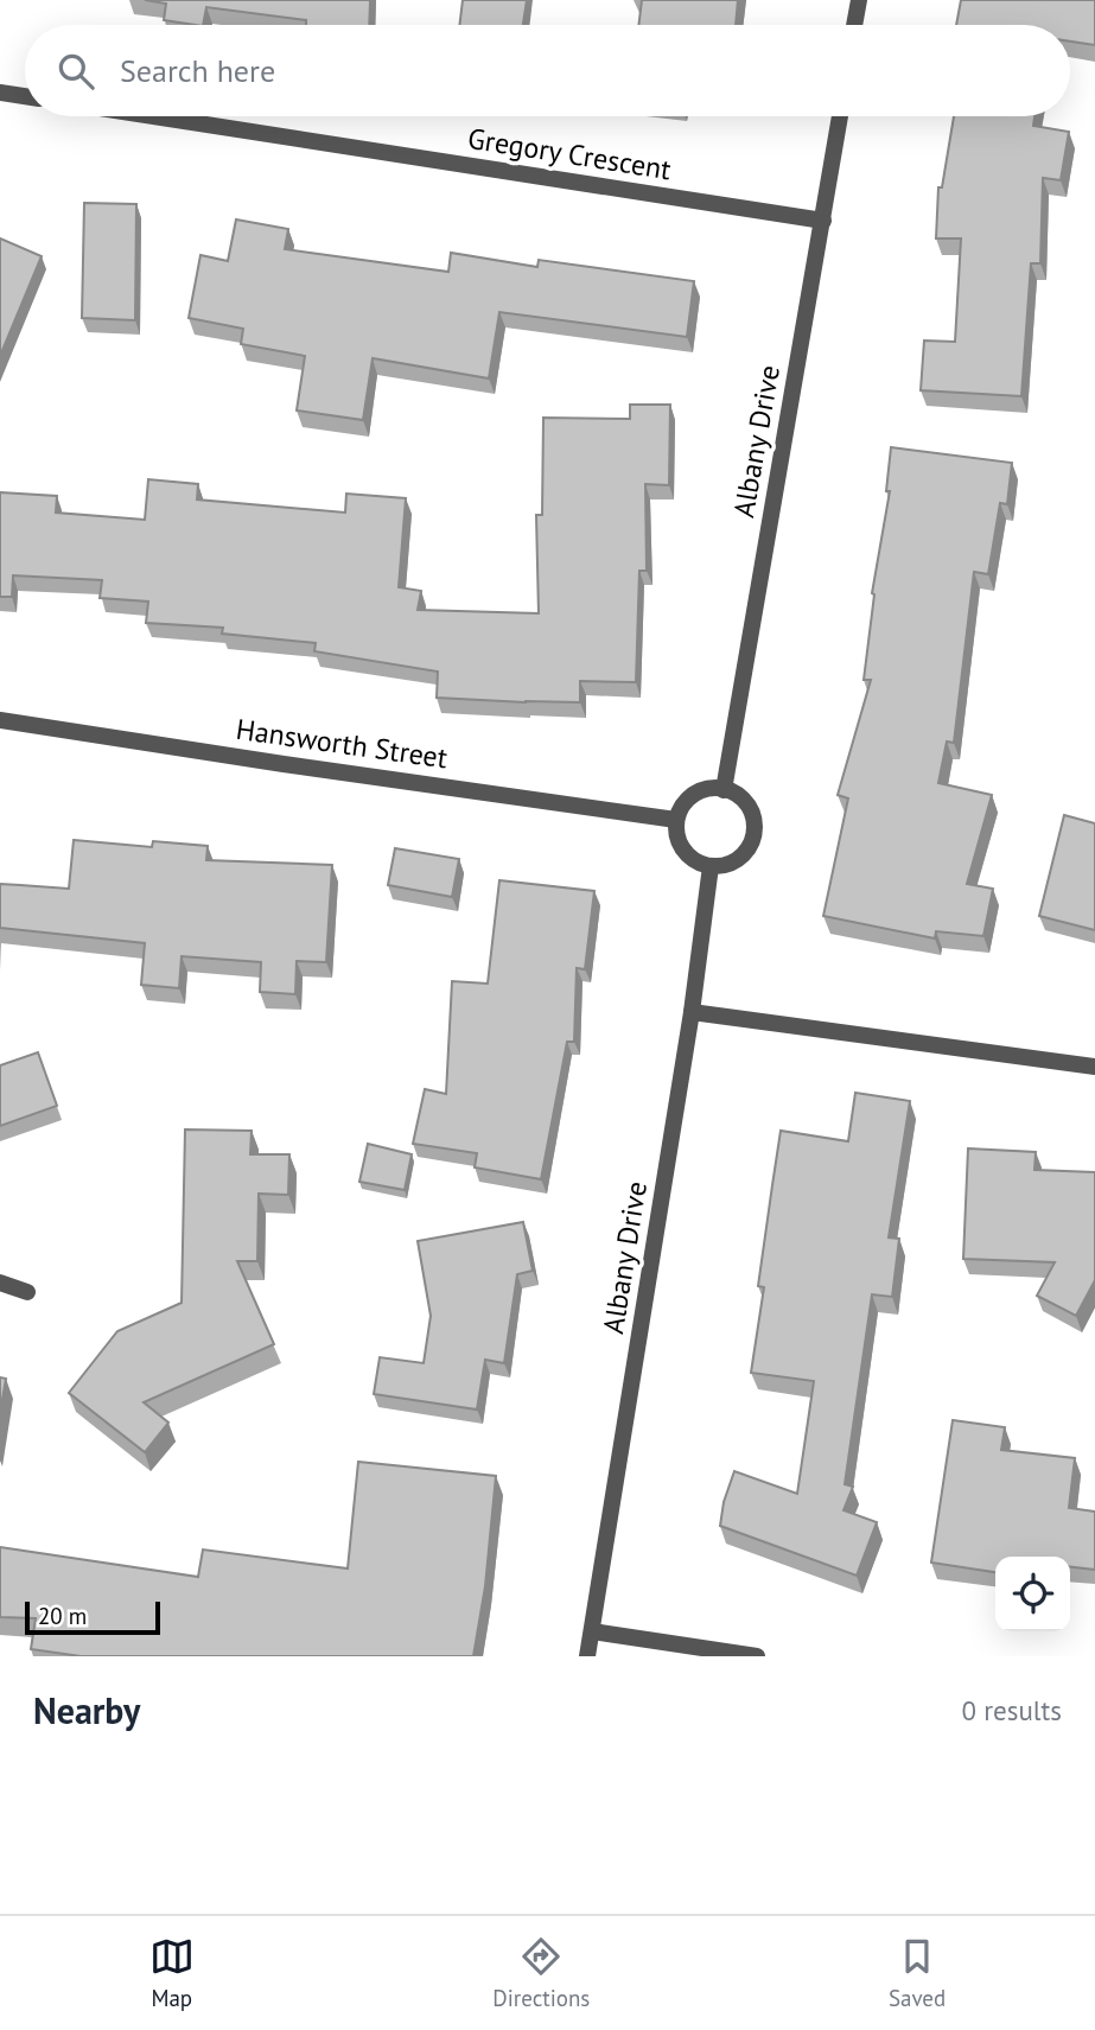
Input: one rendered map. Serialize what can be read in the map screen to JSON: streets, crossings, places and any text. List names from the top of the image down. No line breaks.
{"streets":{"street":["Gregory Crescent","Albany Drive","Hansworth Street"]},"crossings":[["Gregory Crescent","Albany Drive"],["Albany Drive","Hansworth Street"]],"scale_bar":"20 m","page":{"search":"Search here","scale":"20 m","heading":["Nearby","0 results"],"nav":["Map","Directions","Saved"]}}
